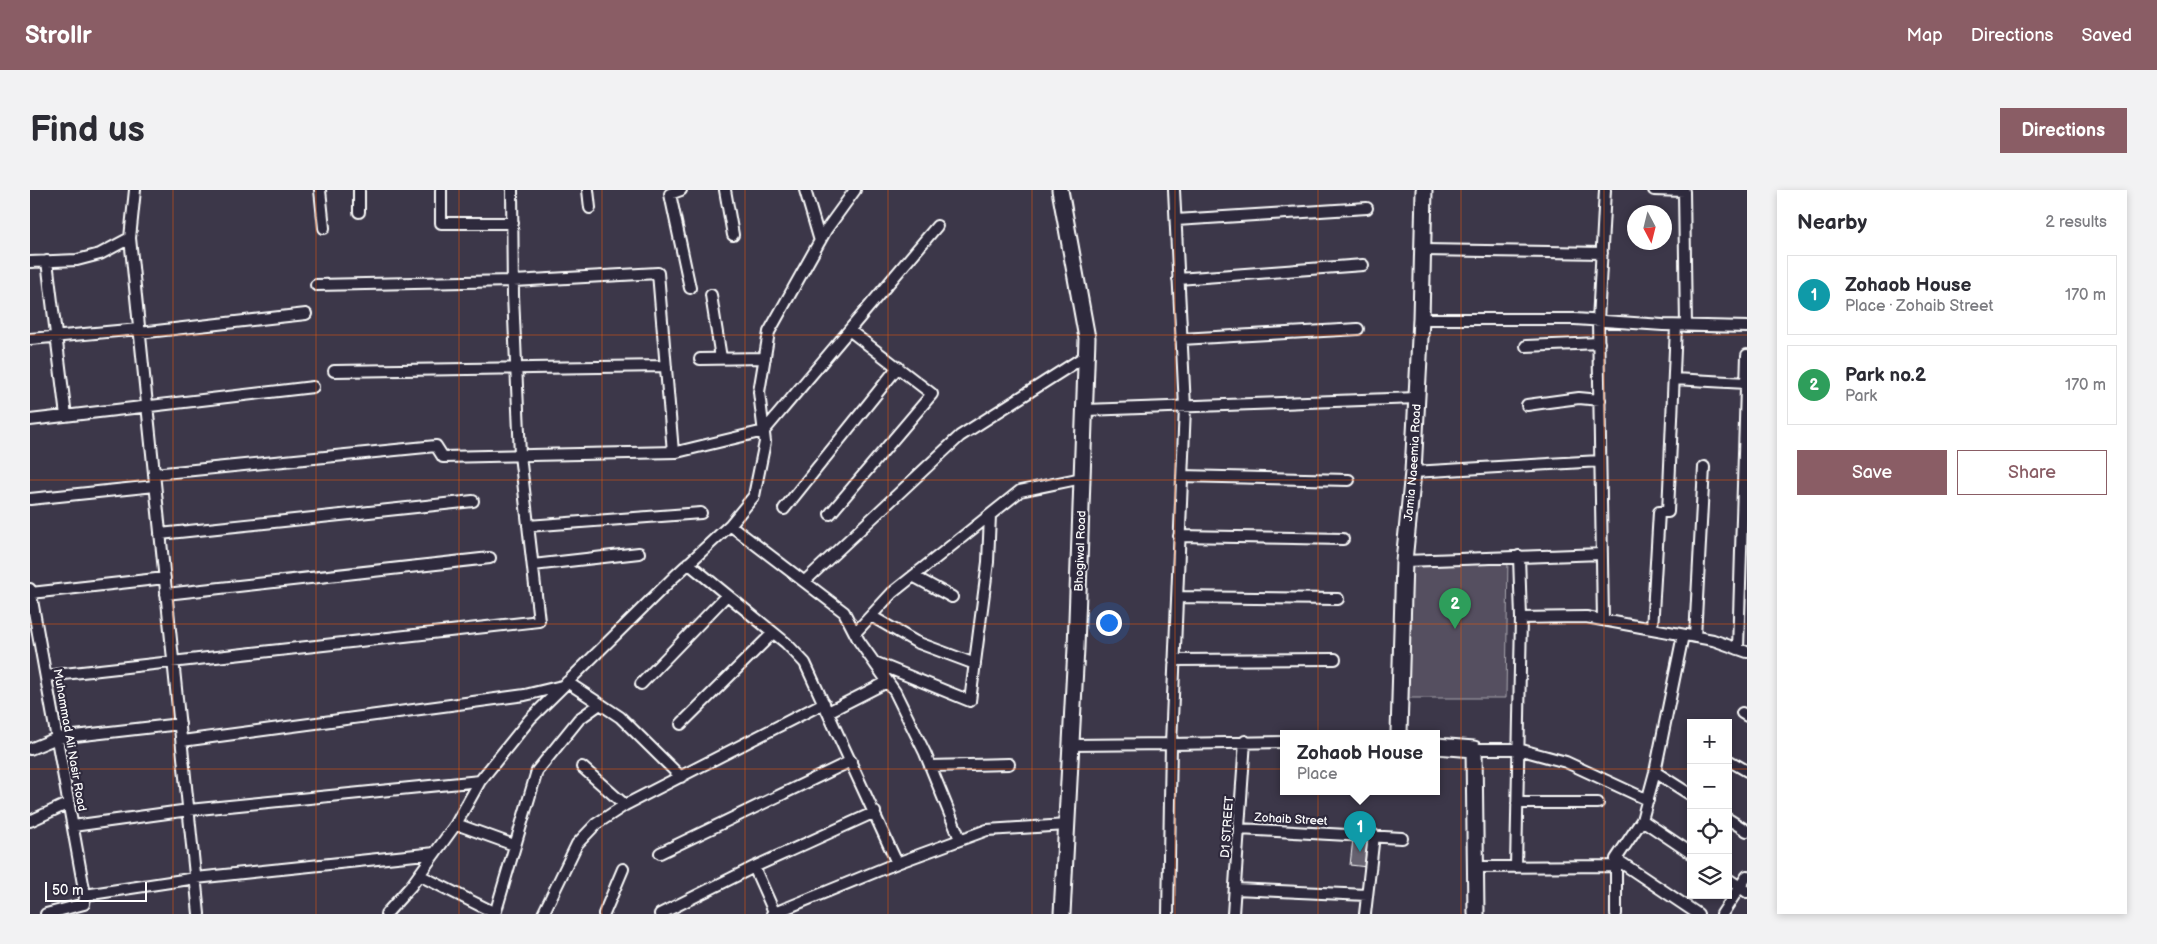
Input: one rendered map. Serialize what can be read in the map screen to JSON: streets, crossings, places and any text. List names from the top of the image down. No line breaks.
{"streets":{"street":["Jamia Naeemia Road","Bhogiwal Road","Muhammad Ali Nasir Road","Zohaib Street","D1 STREET"]},"crossings":[["Zohaib Street","D1 STREET"]],"scale_bar":"50 m","north":"bottom","page":{"header":"Strollr","nav":["Map","Directions","Saved"],"buttons":["Directions",["Save","Share"]],"title":"Find us","heading":["Nearby","2 results"],"list":[{"mark":"1","name":"Zohaob House","note":"Place · Zohaib Street","value":"170 m"},{"mark":"2","name":"Park no.2","note":"Park","value":"170 m"}],"pins":["2","1"],"map_buttons":["+","−"],"popup":["Zohaob House","Place"],"scale":"50 m"}}
